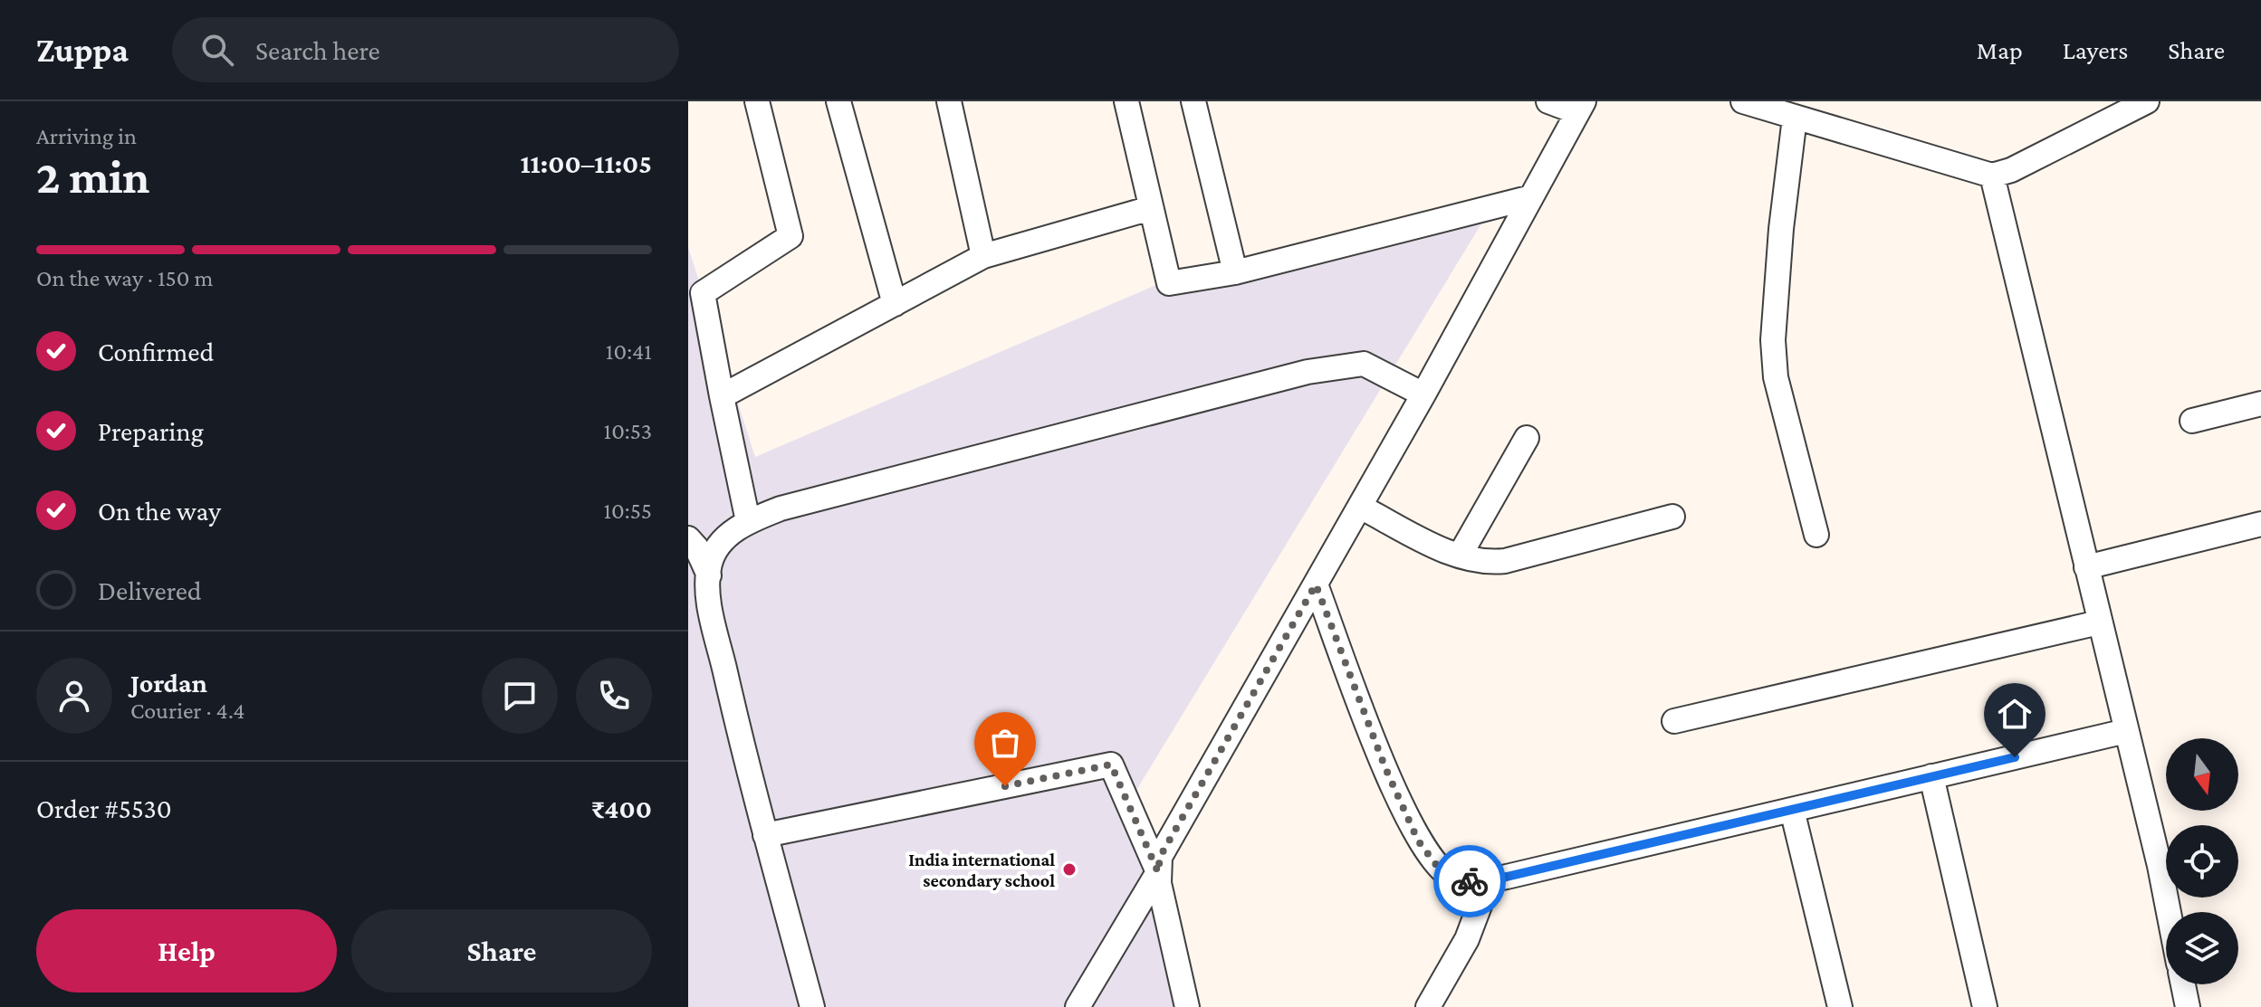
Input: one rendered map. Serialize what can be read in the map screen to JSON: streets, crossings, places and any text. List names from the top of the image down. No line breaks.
{"places":["India international secondary school"],"north":"bottom","page":{"header":"Zuppa","search":"Search here","nav":["Map","Layers","Share"],"heading":["2 min","Arriving in","11:00–11:05"],"panel":["Jordan","Courier · 4.4","Order #5530","₹400"],"bar":"On the way · 150 m","list":[["Confirmed","10:41"],["Preparing","10:53"],["On the way","10:55"],"Delivered"],"buttons":["Help","Share"]}}
